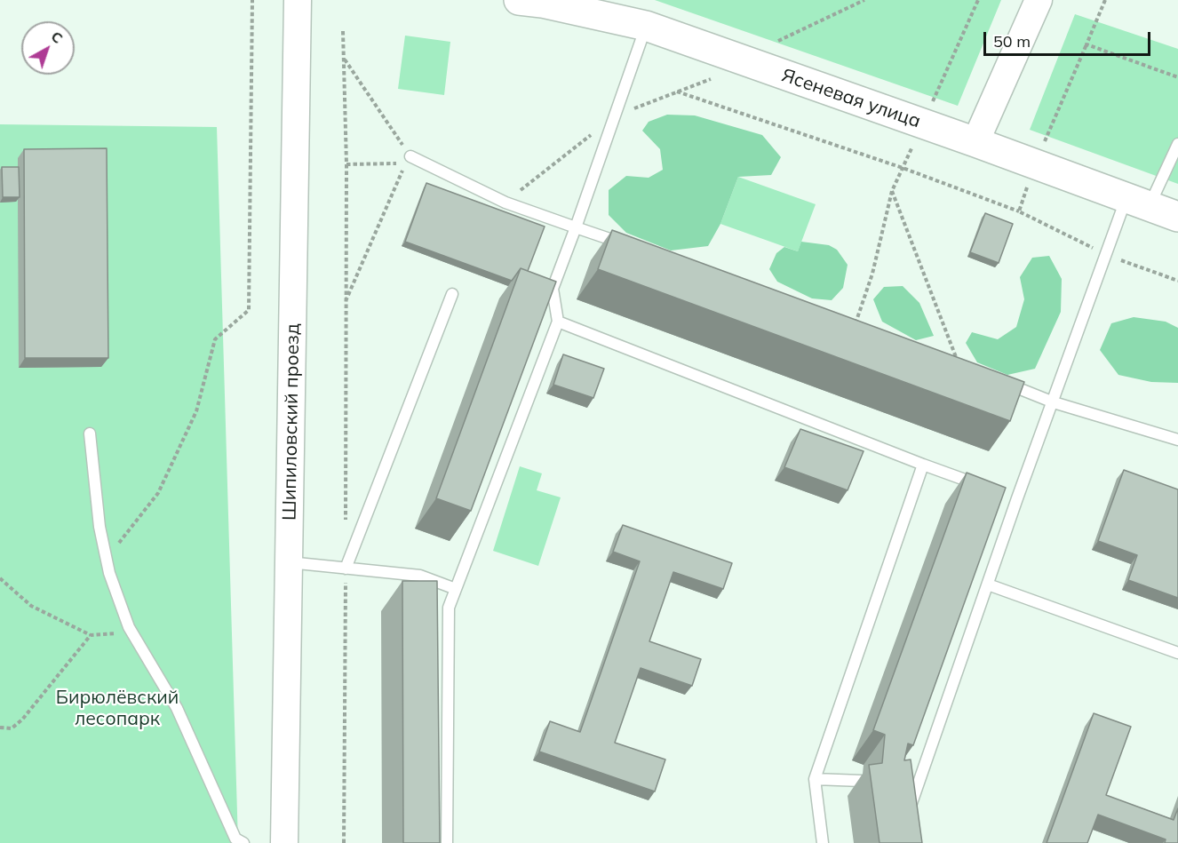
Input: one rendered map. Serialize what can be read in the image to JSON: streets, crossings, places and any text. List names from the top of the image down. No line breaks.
{"streets":{"main road":["Ясеневая улица"],"street":["Шипиловский проезд"]},"parks":["Бирюлёвский лесопарк"],"scale_bar":"50 m","north":"top right"}
